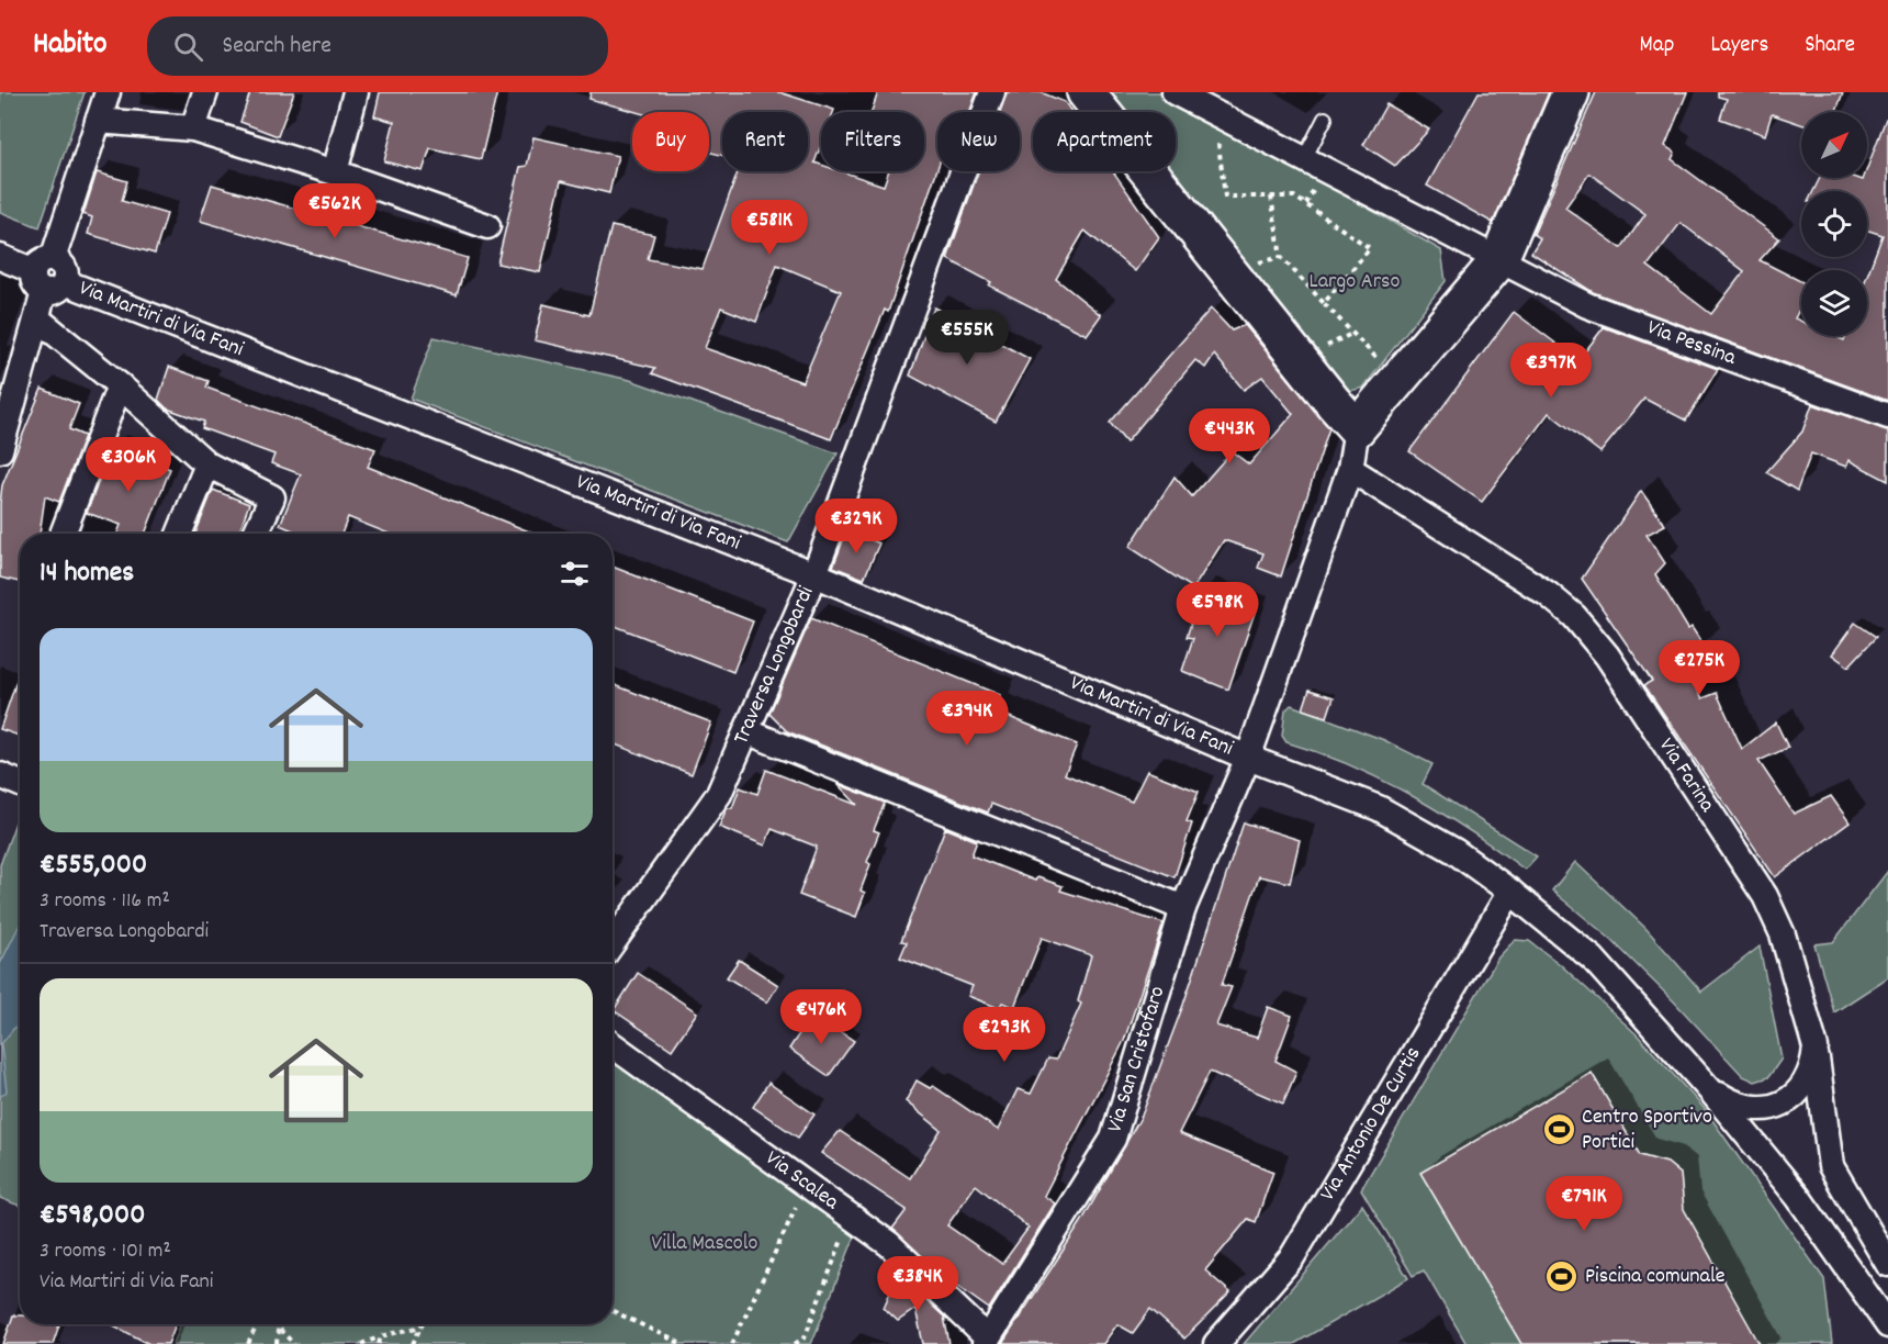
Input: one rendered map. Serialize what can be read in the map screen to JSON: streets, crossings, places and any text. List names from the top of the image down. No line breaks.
{"streets":{"street":["Via Martiri di Via Fani","Via Pessina","Traversa Longobardi","Via Farina","Via San Cristofaro","Via Antonio De Curtis","Via Scalea"]},"crossings":[["Via Martiri di Via Fani","Traversa Longobardi"],["Via Martiri di Via Fani","Via San Cristofaro"],["Via Farina","Via San Cristofaro"],["Via San Cristofaro","Via Scalea"]],"parks":["Largo Arso","Villa Mascolo"],"places":{"sports":["Centro Sportivo Portici","Piscina comunale"]},"north":"top right","page":{"header":"Habito","search":"Search here","nav":["Map","Layers","Share"],"chip":["Buy","Rent","Filters","New","Apartment"],"price":["€562K","€581K","€555K","€397K","€443K","€306K","€329K","€598K","€275K","€394K","€476K","€293K","€791K","€384K"],"heading":"14 homes","list":[{"name":"€555,000","note":"3 rooms · 116 m² · Traversa Longobardi"},{"name":"€598,000","note":"3 rooms · 101 m² · Via Martiri di Via Fani"}]}}
